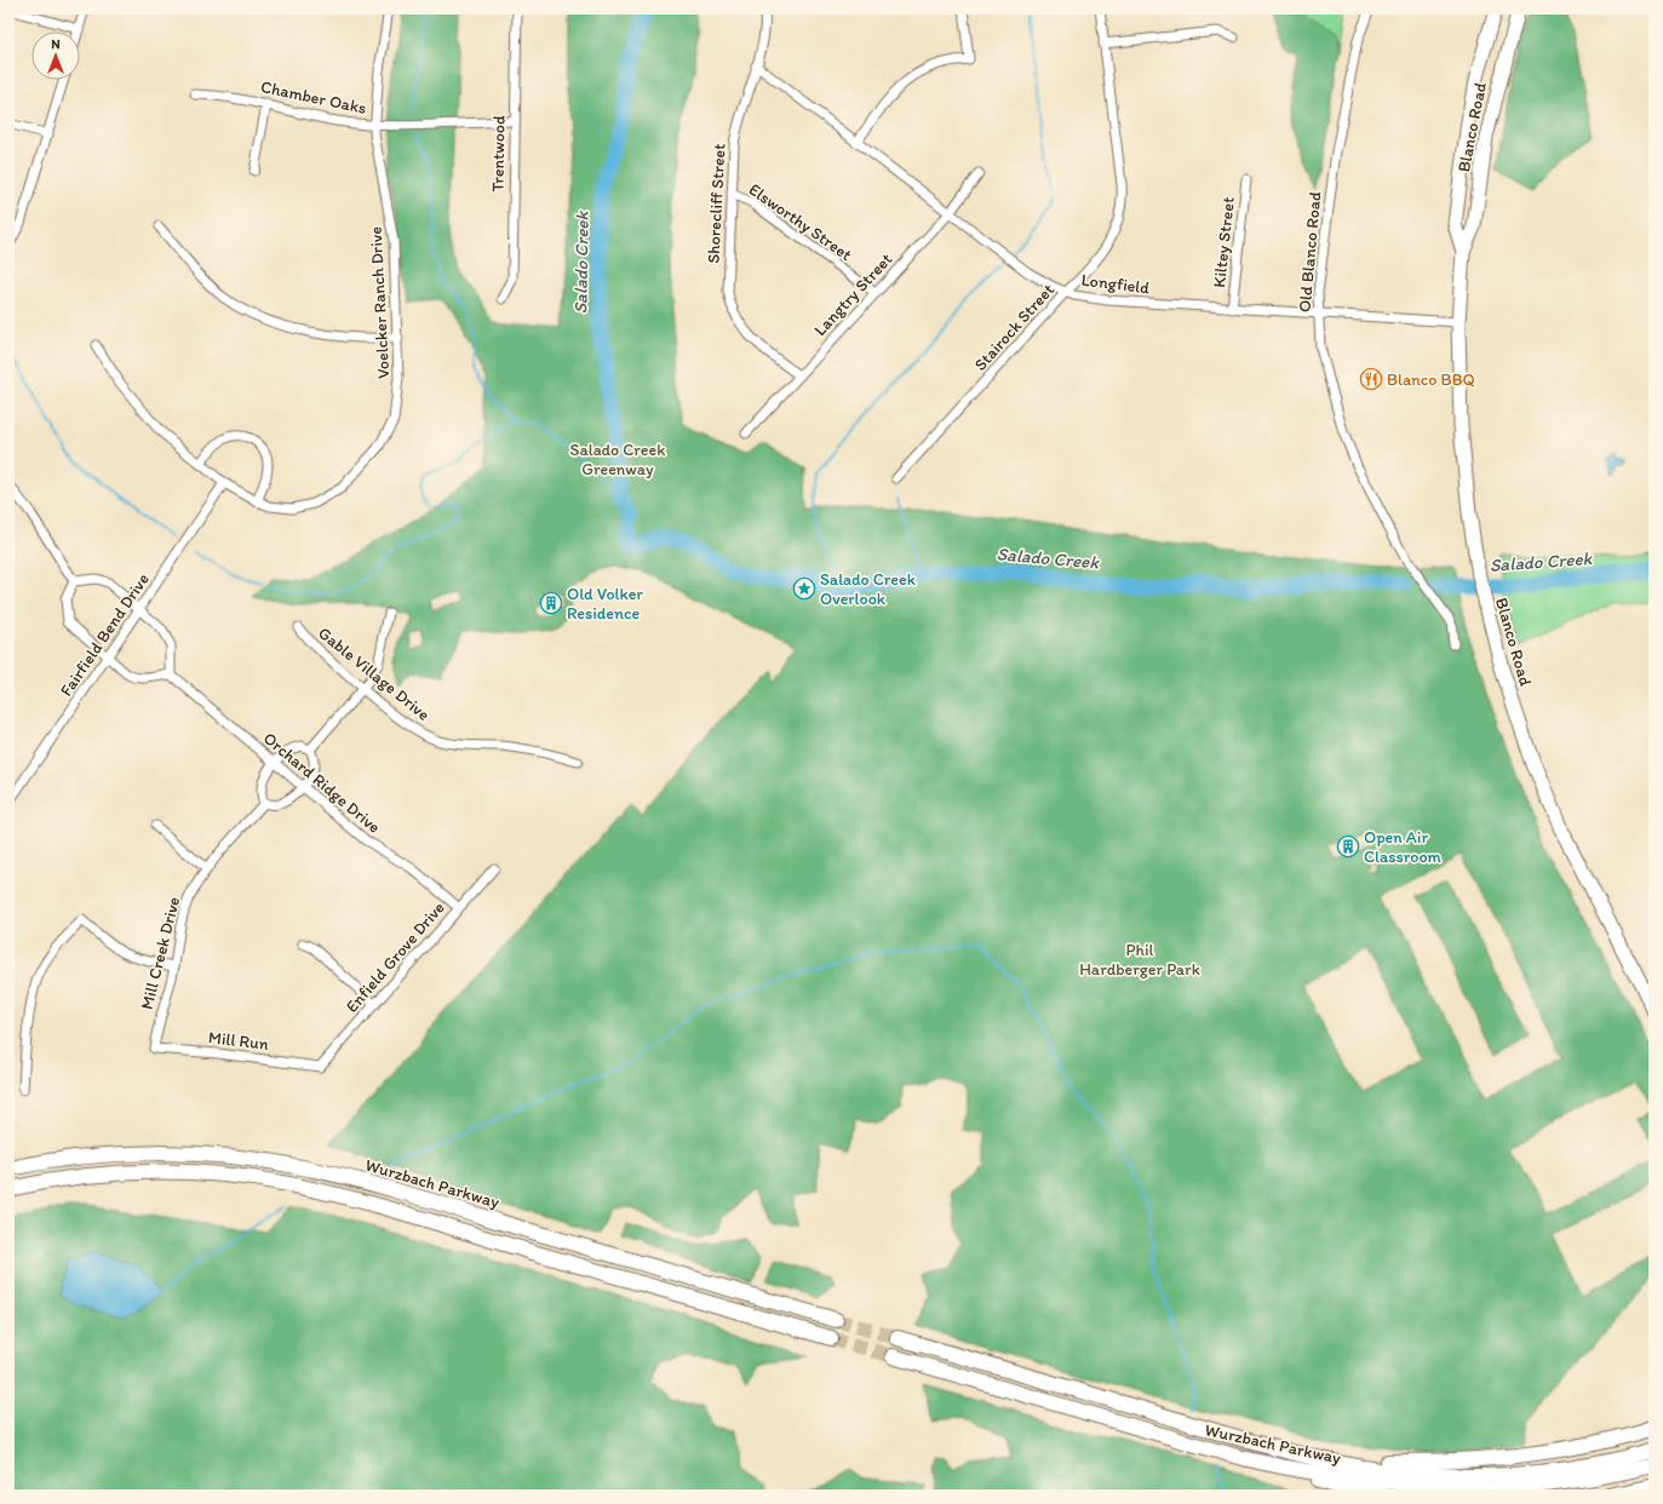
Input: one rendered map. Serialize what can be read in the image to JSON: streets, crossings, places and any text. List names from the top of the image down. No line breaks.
{"streets":{"highway":["Wurzbach Parkway"],"main road":["Blanco Road"],"street":["Chamber Oaks","Trentwood","Shorecliff Street","Elsworthy Street","Kiltey Street","Old Blanco Road","Longfield","Langtry Street","Voelcker Ranch Drive","Stairock Street","Fairfield Bend Drive","Gable Village Drive","Orchard Ridge Drive","Mill Creek Drive","Enfield Grove Drive","Mill Run"]},"crossings":[["Chamber Oaks","Trentwood"],["Chamber Oaks","Voelcker Ranch Drive"],["Blanco Road","Longfield"],["Shorecliff Street","Elsworthy Street"],["Shorecliff Street","Longfield"],["Shorecliff Street","Langtry Street"],["Elsworthy Street","Langtry Street"],["Kiltey Street","Longfield"],["Old Blanco Road","Longfield"],["Longfield","Langtry Street"],["Longfield","Stairock Street"],["Voelcker Ranch Drive","Fairfield Bend Drive"],["Orchard Ridge Drive","Enfield Grove Drive"],["Mill Creek Drive","Mill Run"],["Enfield Grove Drive","Mill Run"]],"water":["Salado Creek"],"parks":["Salado Creek Greenway","Phil Hardberger Park"],"places":{"restaurant":["Blanco BBQ"],"place":["Salado Creek Overlook"],"building":["Old Volker Residence","Open Air Classroom"]},"north":"top"}
